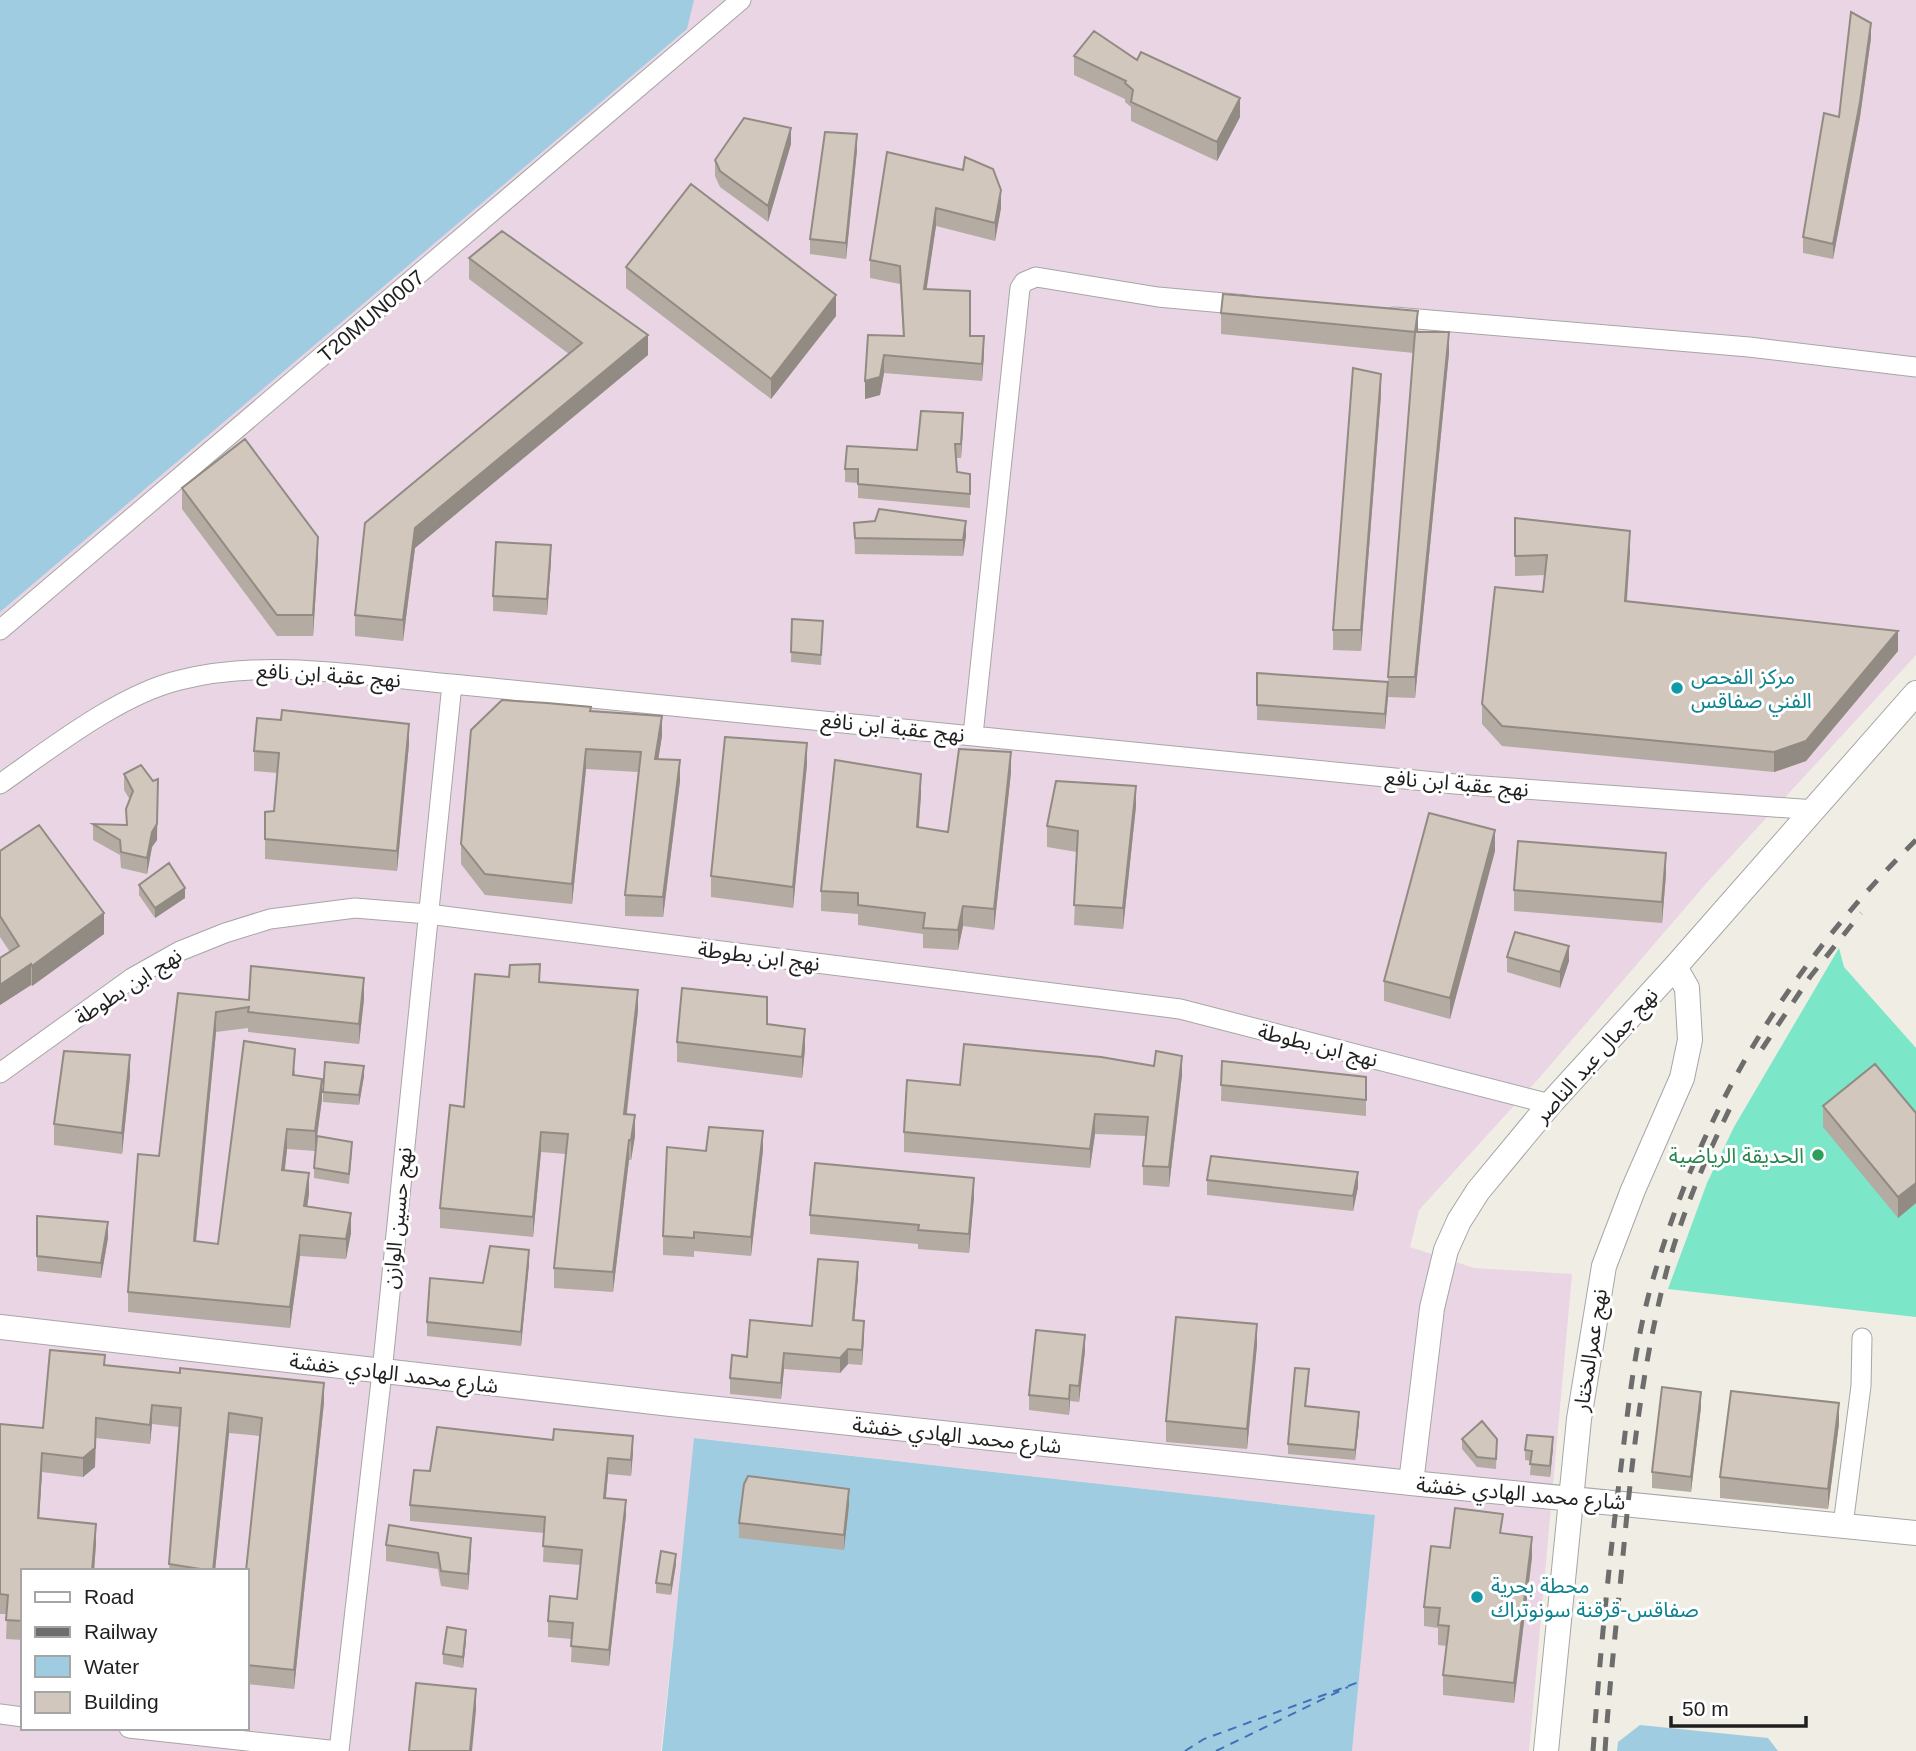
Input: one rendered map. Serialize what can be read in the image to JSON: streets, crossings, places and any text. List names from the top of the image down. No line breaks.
{"streets":{"street":["T20MUN0007","نهج عقبة ابن نافع","نهج ابن بطوطة","نهج جمال عبد الناصر","نهج حسين الوازن","نهج عمرالمختار","شارع محمد الهادي خفشة"]},"crossings":[["نهج عقبة ابن نافع","نهج جمال عبد الناصر"],["نهج عقبة ابن نافع","نهج حسين الوازن"],["نهج ابن بطوطة","نهج جمال عبد الناصر"],["نهج ابن بطوطة","نهج حسين الوازن"],["نهج جمال عبد الناصر","نهج عمرالمختار"],["نهج جمال عبد الناصر","شارع محمد الهادي خفشة"],["نهج حسين الوازن","شارع محمد الهادي خفشة"],["نهج عمرالمختار","شارع محمد الهادي خفشة"]],"places":["مركز الفحص الفني صفاقس","الحديقة الرياضية","محطة بحرية صفاقس-قرقنة سونوتراك"],"legend":["Road","Railway","Water","Building"],"scale_bar":"50 m"}
